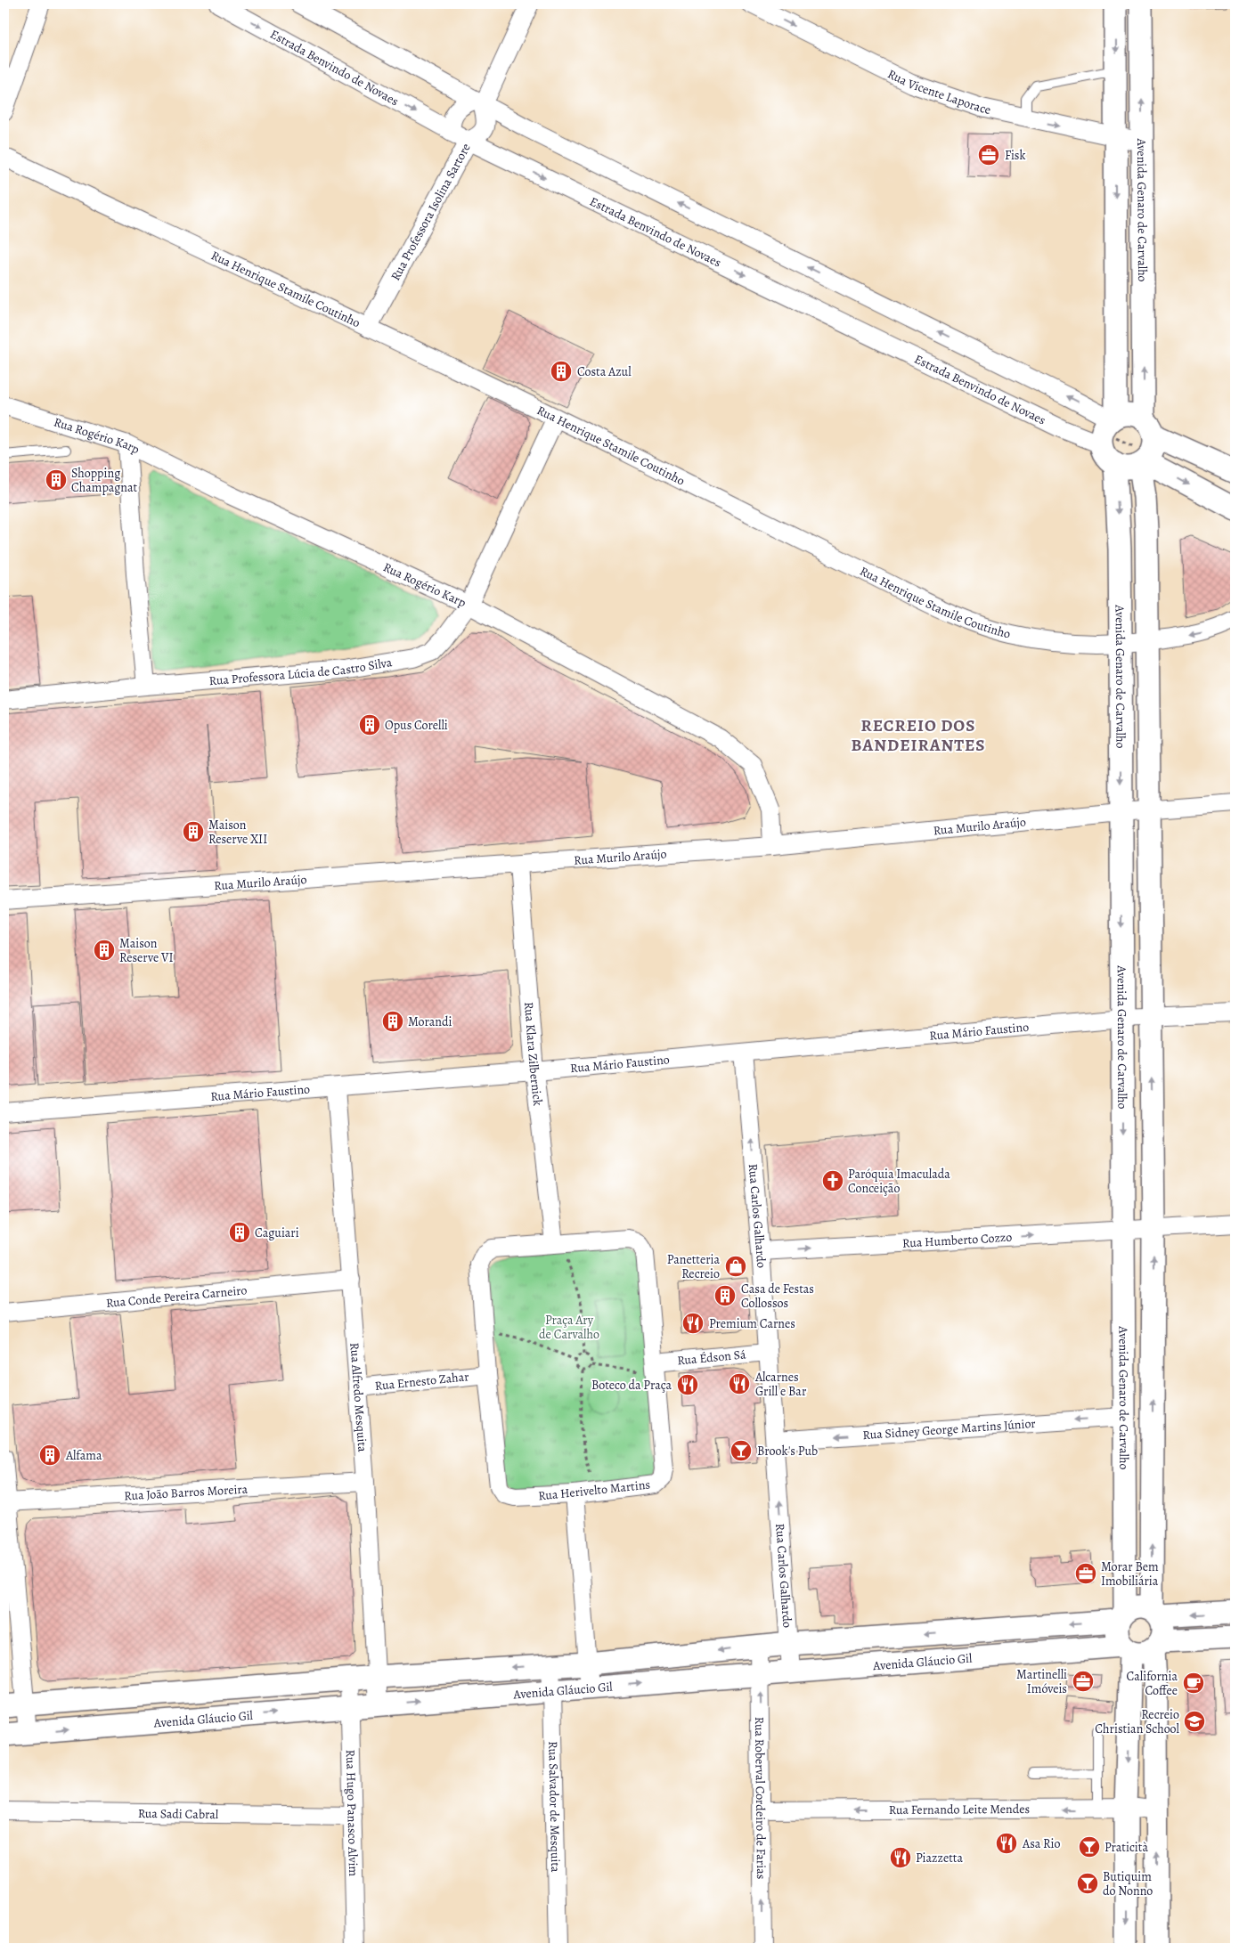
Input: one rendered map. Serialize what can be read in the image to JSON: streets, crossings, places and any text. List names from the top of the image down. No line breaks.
{"streets":{"street":["Estrada Benvindo de Novaes","Rua Vicente Laporace","Avenida Genaro de Carvalho","Rua Professora Isolina Sartore","Rua Henrique Stamile Coutinho","Rua Rogério Karp","Rua Professora Lúcia de Castro Silva","Rua Murilo Araújo","Rua Mário Faustino","Rua Klara Zilbernick","Rua Carlos Galhardo","Rua Humberto Cozzo","Rua Conde Pereira Carneiro","Rua Édson Sá","Rua Ernesto Zahar","Rua Alfredo Mesquita","Rua Sidney George Martins Júnior","Rua Herivelto Martins","Rua João Barros Moreira","Avenida Gláucio Gil","Rua Roberval Cordeiro de Farias","Rua Salvador de Mesquita","Rua Fernando Leite Mendes","Rua Hugo Panasco Alvim","Rua Sadi Cabral"]},"crossings":[["Estrada Benvindo de Novaes","Avenida Genaro de Carvalho"],["Estrada Benvindo de Novaes","Rua Professora Isolina Sartore"],["Rua Vicente Laporace","Avenida Genaro de Carvalho"],["Avenida Genaro de Carvalho","Rua Henrique Stamile Coutinho"],["Avenida Genaro de Carvalho","Rua Murilo Araújo"],["Avenida Genaro de Carvalho","Rua Mário Faustino"],["Avenida Genaro de Carvalho","Rua Humberto Cozzo"],["Avenida Genaro de Carvalho","Rua Sidney George Martins Júnior"],["Avenida Genaro de Carvalho","Avenida Gláucio Gil"],["Rua Professora Isolina Sartore","Rua Henrique Stamile Coutinho"],["Rua Henrique Stamile Coutinho","Rua Professora Lúcia de Castro Silva"],["Rua Rogério Karp","Rua Professora Lúcia de Castro Silva"],["Rua Rogério Karp","Rua Murilo Araújo"],["Rua Murilo Araújo","Rua Klara Zilbernick"],["Rua Mário Faustino","Rua Klara Zilbernick"],["Rua Mário Faustino","Rua Carlos Galhardo"],["Rua Mário Faustino","Rua Alfredo Mesquita"],["Rua Klara Zilbernick","Rua Herivelto Martins"],["Rua Carlos Galhardo","Rua Humberto Cozzo"],["Rua Carlos Galhardo","Rua Édson Sá"],["Rua Carlos Galhardo","Rua Sidney George Martins Júnior"],["Rua Carlos Galhardo","Avenida Gláucio Gil"],["Rua Conde Pereira Carneiro","Rua Alfredo Mesquita"],["Rua Édson Sá","Rua Herivelto Martins"],["Rua Ernesto Zahar","Rua Alfredo Mesquita"],["Rua Ernesto Zahar","Rua Herivelto Martins"],["Rua Alfredo Mesquita","Rua João Barros Moreira"],["Rua Alfredo Mesquita","Avenida Gláucio Gil"],["Avenida Gláucio Gil","Rua Roberval Cordeiro de Farias"],["Avenida Gláucio Gil","Rua Salvador de Mesquita"],["Avenida Gláucio Gil","Rua Hugo Panasco Alvim"],["Rua Roberval Cordeiro de Farias","Rua Fernando Leite Mendes"],["Rua Hugo Panasco Alvim","Rua Sadi Cabral"]],"one_way":["Rua Vicente Laporace","Rua Carlos Galhardo","Rua Humberto Cozzo","Rua Sidney George Martins Júnior","Rua Roberval Cordeiro de Farias","Rua Fernando Leite Mendes"],"districts":["RECREIO DOS BANDEIRANTES"],"parks":["Praça Ary de Carvalho"],"places":{"office":["Fisk","Morar Bem Imobiliária","Martinelli Imóveis"],"building":["Costa Azul","Shopping Champagnat","Opus Corelli","Maison Reserve XII","Maison Reserve VI","Morandi","Caguiari","Casa de Festas Collossos","Alfama"],"church":["Paróquia Imaculada Conceição"],"shop":["Panetteria Recreio"],"restaurant":["Premium Carnes","Alcarnes Grill e Bar","Boteco da Praça","Asa Rio","Piazzetta"],"bar":["Brook's Pub","Praticità","Butiquim do Nonno"],"cafe":["California Coffee"],"school or university":["Recreio Christian School"]}}
